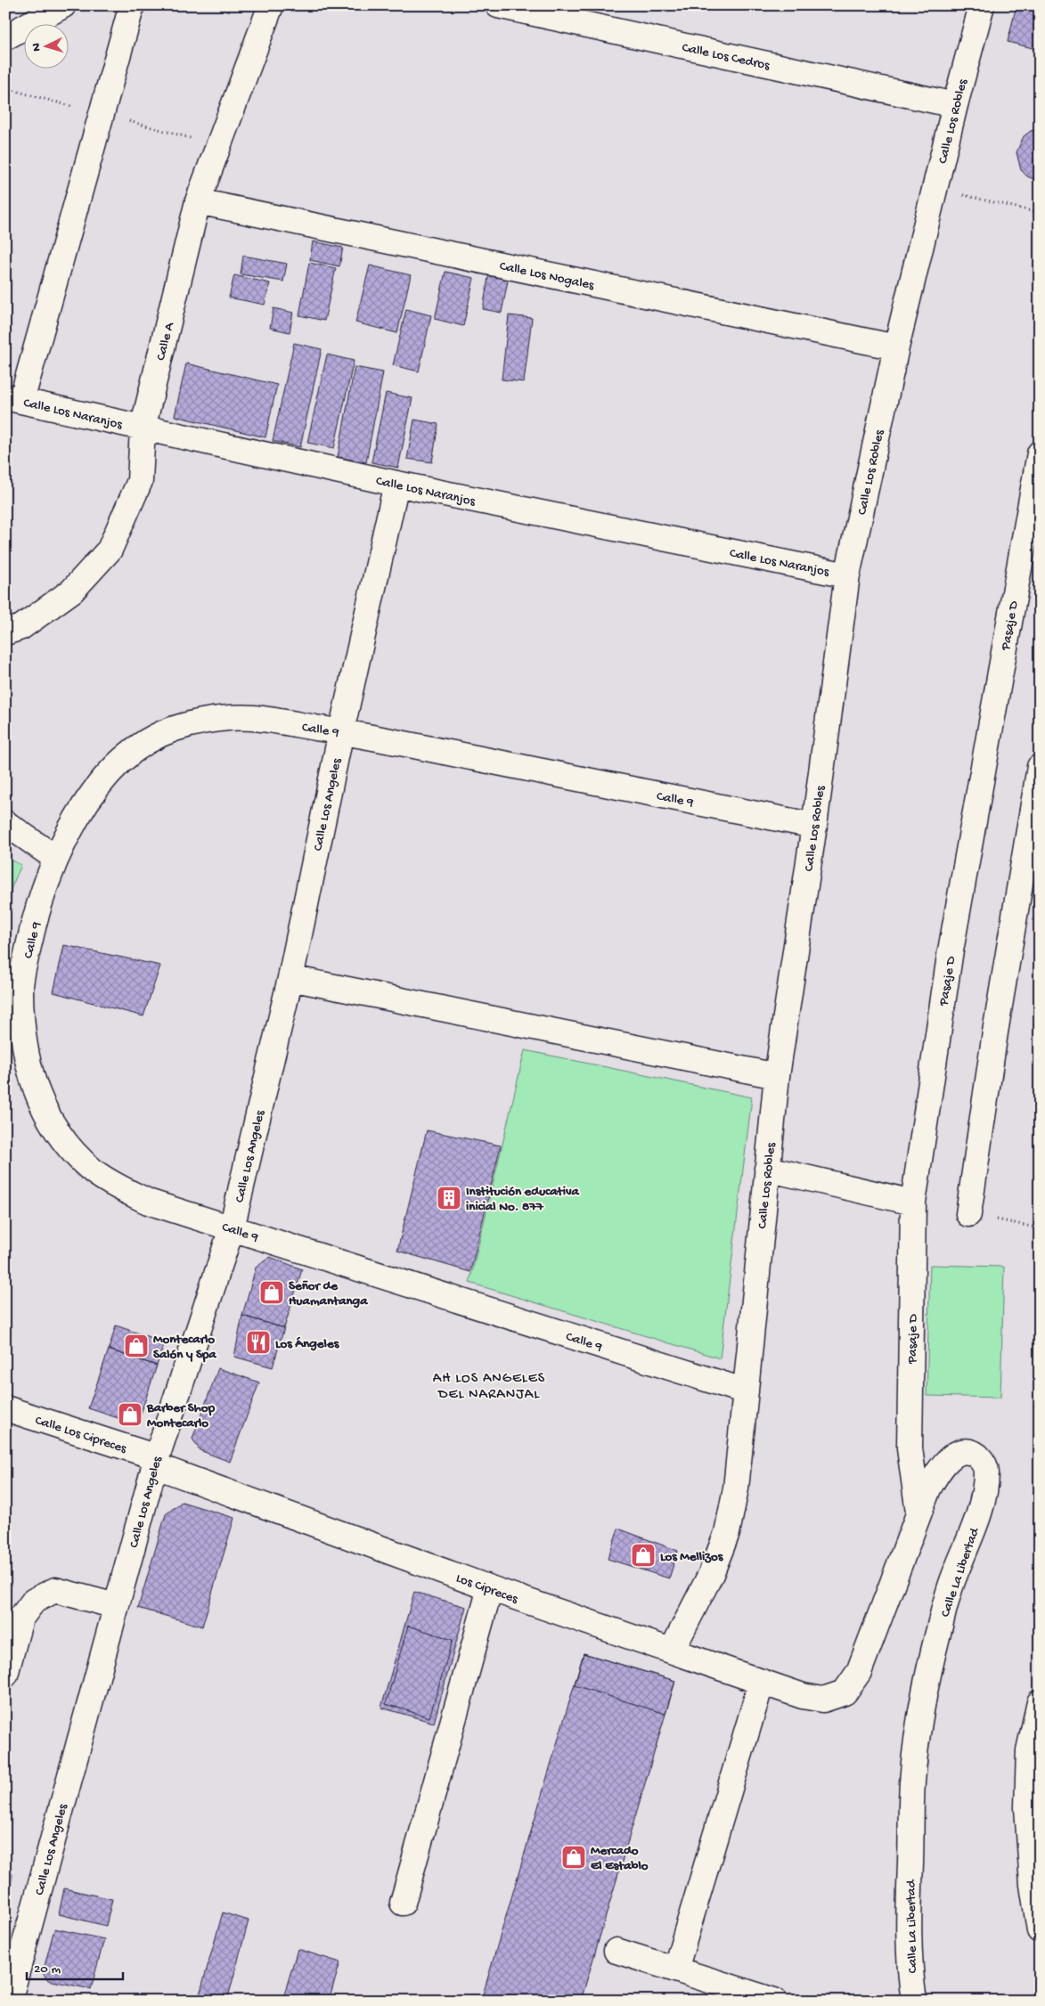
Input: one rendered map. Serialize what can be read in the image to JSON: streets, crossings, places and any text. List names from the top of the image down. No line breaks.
{"streets":{"street":["Calle Los Cedros","Calle Los Robles","Calle Los Nogales","Calle A","Calle Los Naranjos","Pasaje D","Calle 9","Calle Los Angeles","Calle Los Cipreces","Calle La Libertad","Los Cipreces"]},"crossings":[["Calle Los Cedros","Calle Los Robles"],["Calle Los Robles","Calle Los Nogales"],["Calle Los Robles","Calle Los Naranjos"],["Calle Los Robles","Calle 9"],["Calle Los Robles","Los Cipreces"],["Calle Los Nogales","Calle A"],["Calle A","Calle Los Naranjos"],["Calle Los Naranjos","Calle Los Angeles"],["Pasaje D","Calle La Libertad"],["Calle 9","Calle Los Angeles"],["Calle Los Angeles","Calle Los Cipreces"],["Calle Los Angeles","Los Cipreces"],["Calle Los Cipreces","Los Cipreces"],["Calle La Libertad","Los Cipreces"]],"districts":["AH LOS ANGELES DEL NARANJAL"],"places":{"building":["Institución educativa inicial No. 877"],"shop":["Señor de Huamantanga","Montecarlo Salón y Spa","Barber Shop Montecarlo","Los Mellizos","Mercado El Establo"],"restaurant":["Los Ángeles"]},"scale_bar":"20 m","north":"left"}
